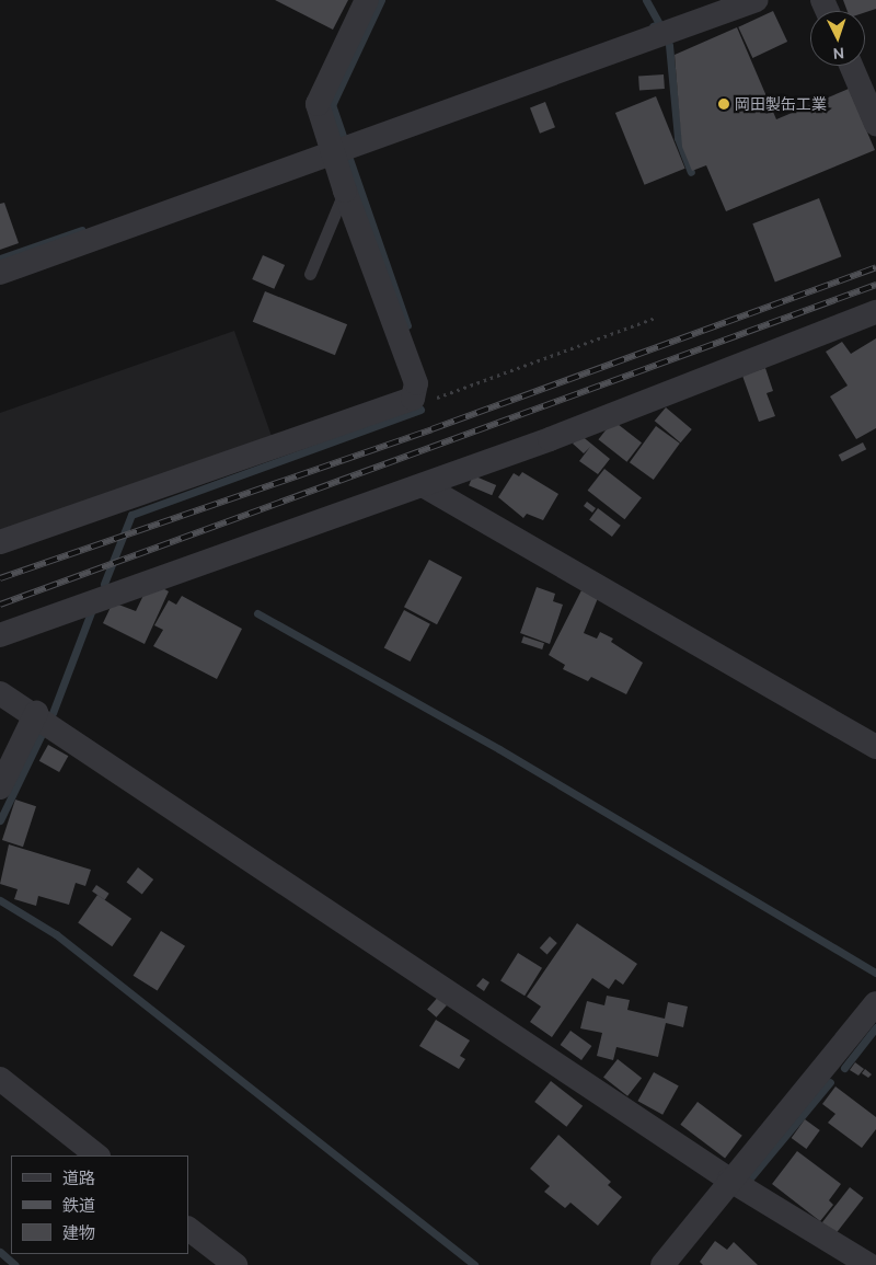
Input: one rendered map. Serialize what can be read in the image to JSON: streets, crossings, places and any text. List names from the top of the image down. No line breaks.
{"places":["岡田製缶工業"],"legend":["道路","鉄道","建物"],"north":"bottom"}
